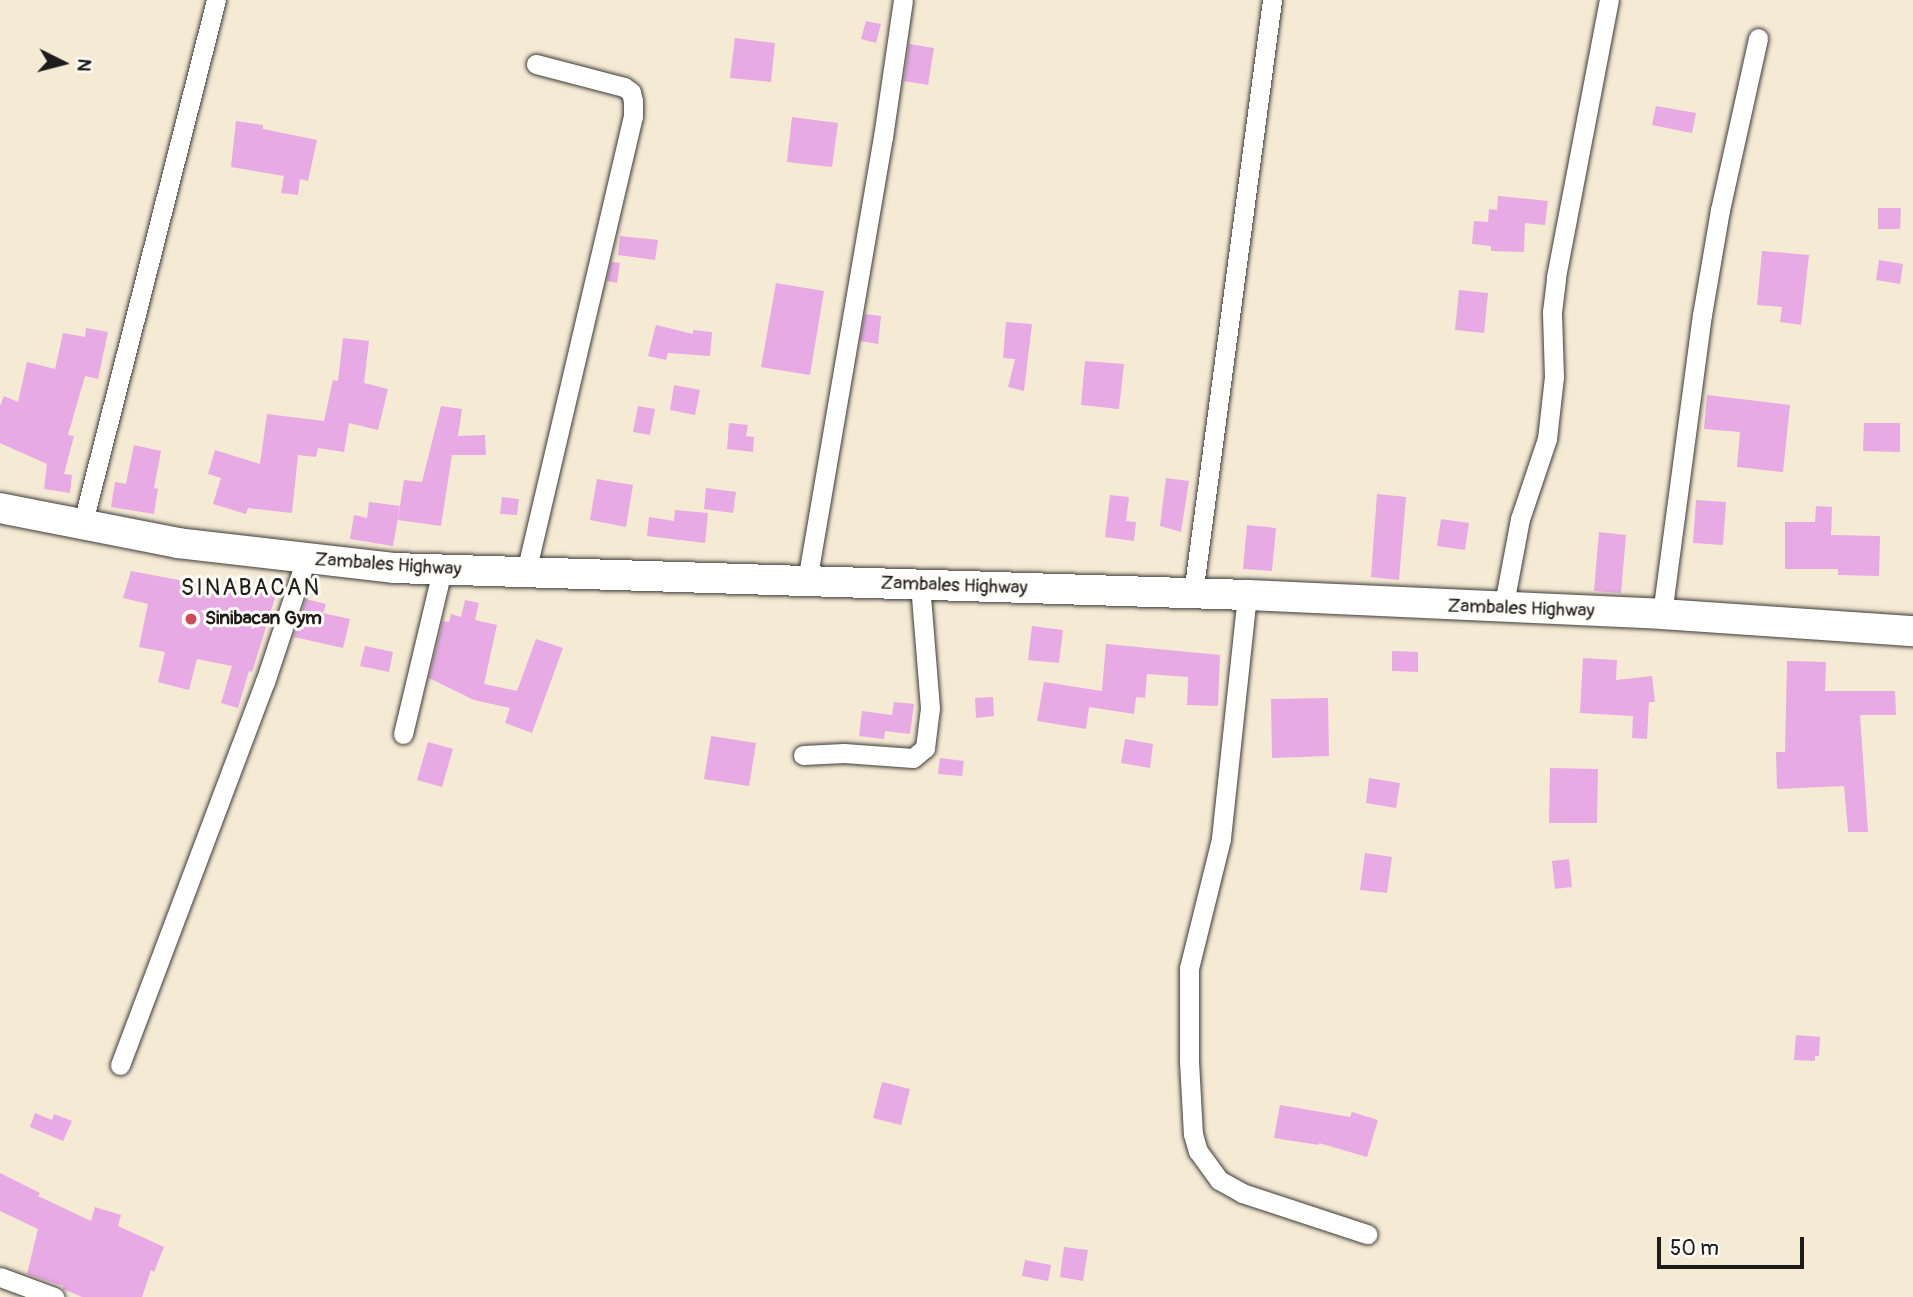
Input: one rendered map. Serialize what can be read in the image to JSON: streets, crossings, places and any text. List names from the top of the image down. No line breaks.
{"streets":{"main road":["Zambales Highway"]},"districts":["SINABACAN"],"places":["Sinibacan Gym"],"scale_bar":"50 m","north":"right"}
